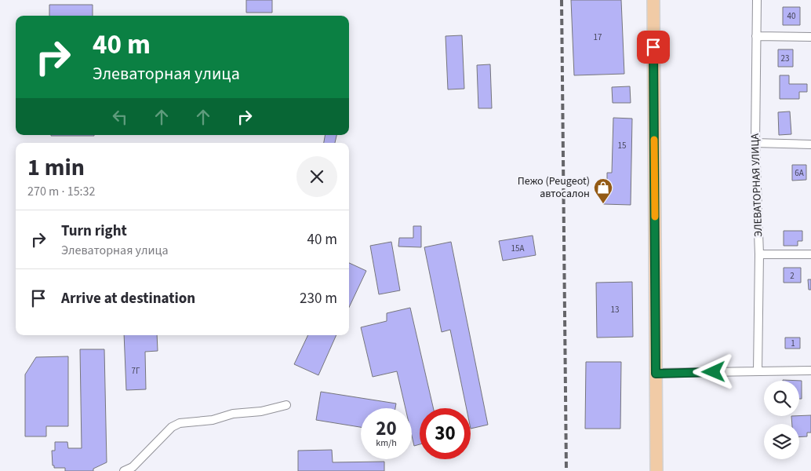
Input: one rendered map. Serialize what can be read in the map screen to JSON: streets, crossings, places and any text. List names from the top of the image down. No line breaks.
{"streets":{"street":["ЭЛЕВАТОРНАЯ УЛИЦА"]},"places":{"shop":["Пежо (Peugeot) автосалон"]},"house_numbers":["40","17","23","15","6А","15А","2","13","1","7Г"],"page":{"turn":["40 m","Элеваторная улица"],"heading":["1 min","270 m · 15:32"],"list":[{"name":"Turn right","note":"Элеваторная улица","value":"40 m"},{"name":"Arrive at destination","value":"230 m"}],"speed":"20 km/h","limit":"30"}}
